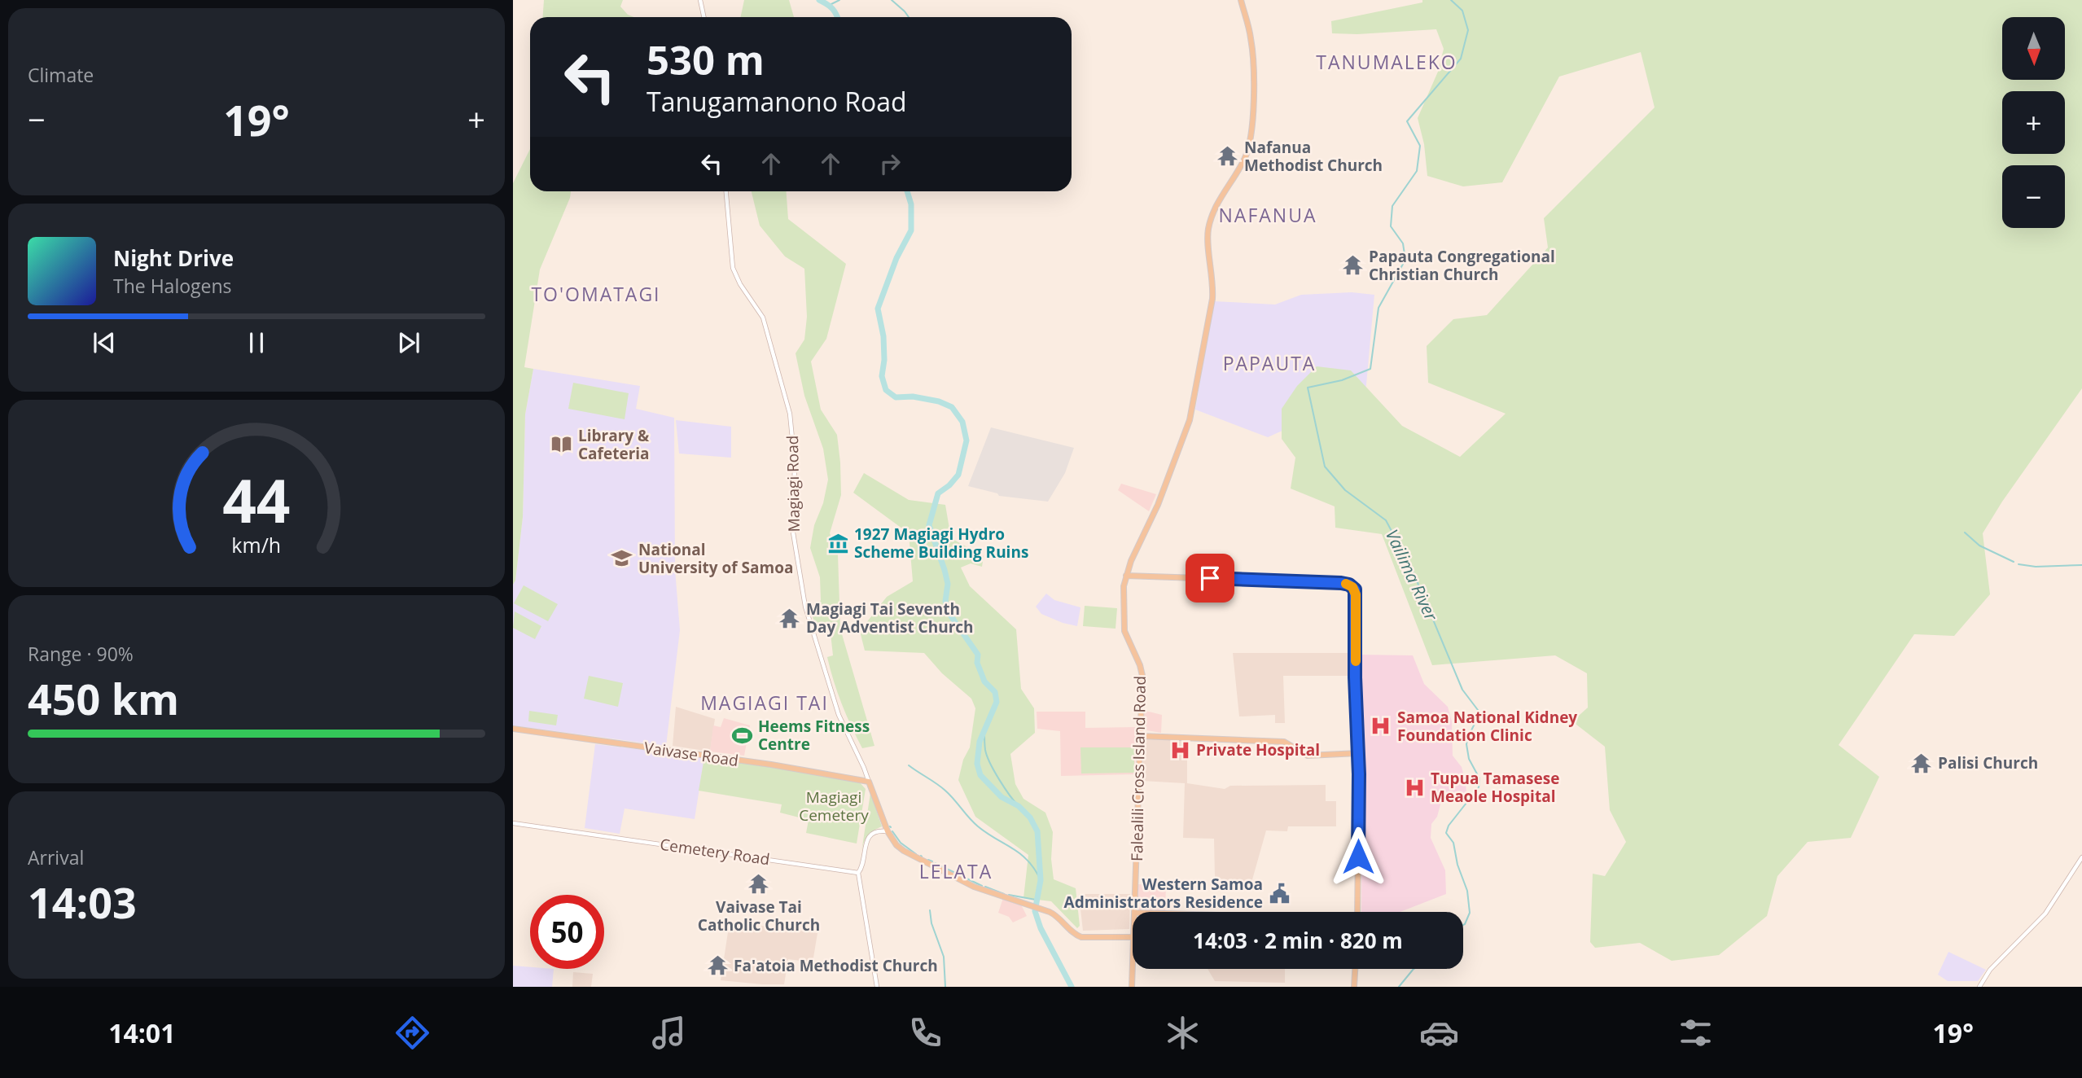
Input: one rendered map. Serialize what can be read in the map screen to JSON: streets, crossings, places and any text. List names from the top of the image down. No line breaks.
{"streets":{"main road":["Vaivase Road","Falealili Cross Island Road"],"street":["Magiagi Road","Cemetery Road"]},"crossings":[["Magiagi Road","Vaivase Road"]],"districts":["TANUMALEKO","NAFANUA","TO'OMATAGI","PAPAUTA","MAGIAGI TAI","LELATA"],"water":["Vailima River"],"parks":["Magiagi Cemetery"],"places":{"temple":["Nafanua Methodist Church","Papauta Congregational Christian Church","Magiagi Tai Seventh Day Adventist Church","Palisi Church","Vaivase Tai Catholic Church","Fa'atoia Methodist Church"],"library":["Library & Cafeteria"],"museum":["1927 Magiagi Hydro Scheme Building Ruins"],"school or university":["National University of Samoa"],"hospital":["Samoa National Kidney Foundation Clinic","Private Hospital","Tupua Tamasese Meaole Hospital"],"sports":["Heems Fitness Centre"],"public building":["Western Samoa Administrators Residence"]},"north":"bottom","page":{"tile":["Climate",["Range · 90%","450 km"],["Arrival","14:03"]],"map_buttons":["+","−"],"turn":["530 m","Tanugamanono Road"],"heat":["−","19°","+"],"song":["Night Drive","The Halogens"],"limit":"50","trip":"14:03 · 2 min · 820 m","tabs":["14:01","19°"],"gauge":["44","km/h"]}}
